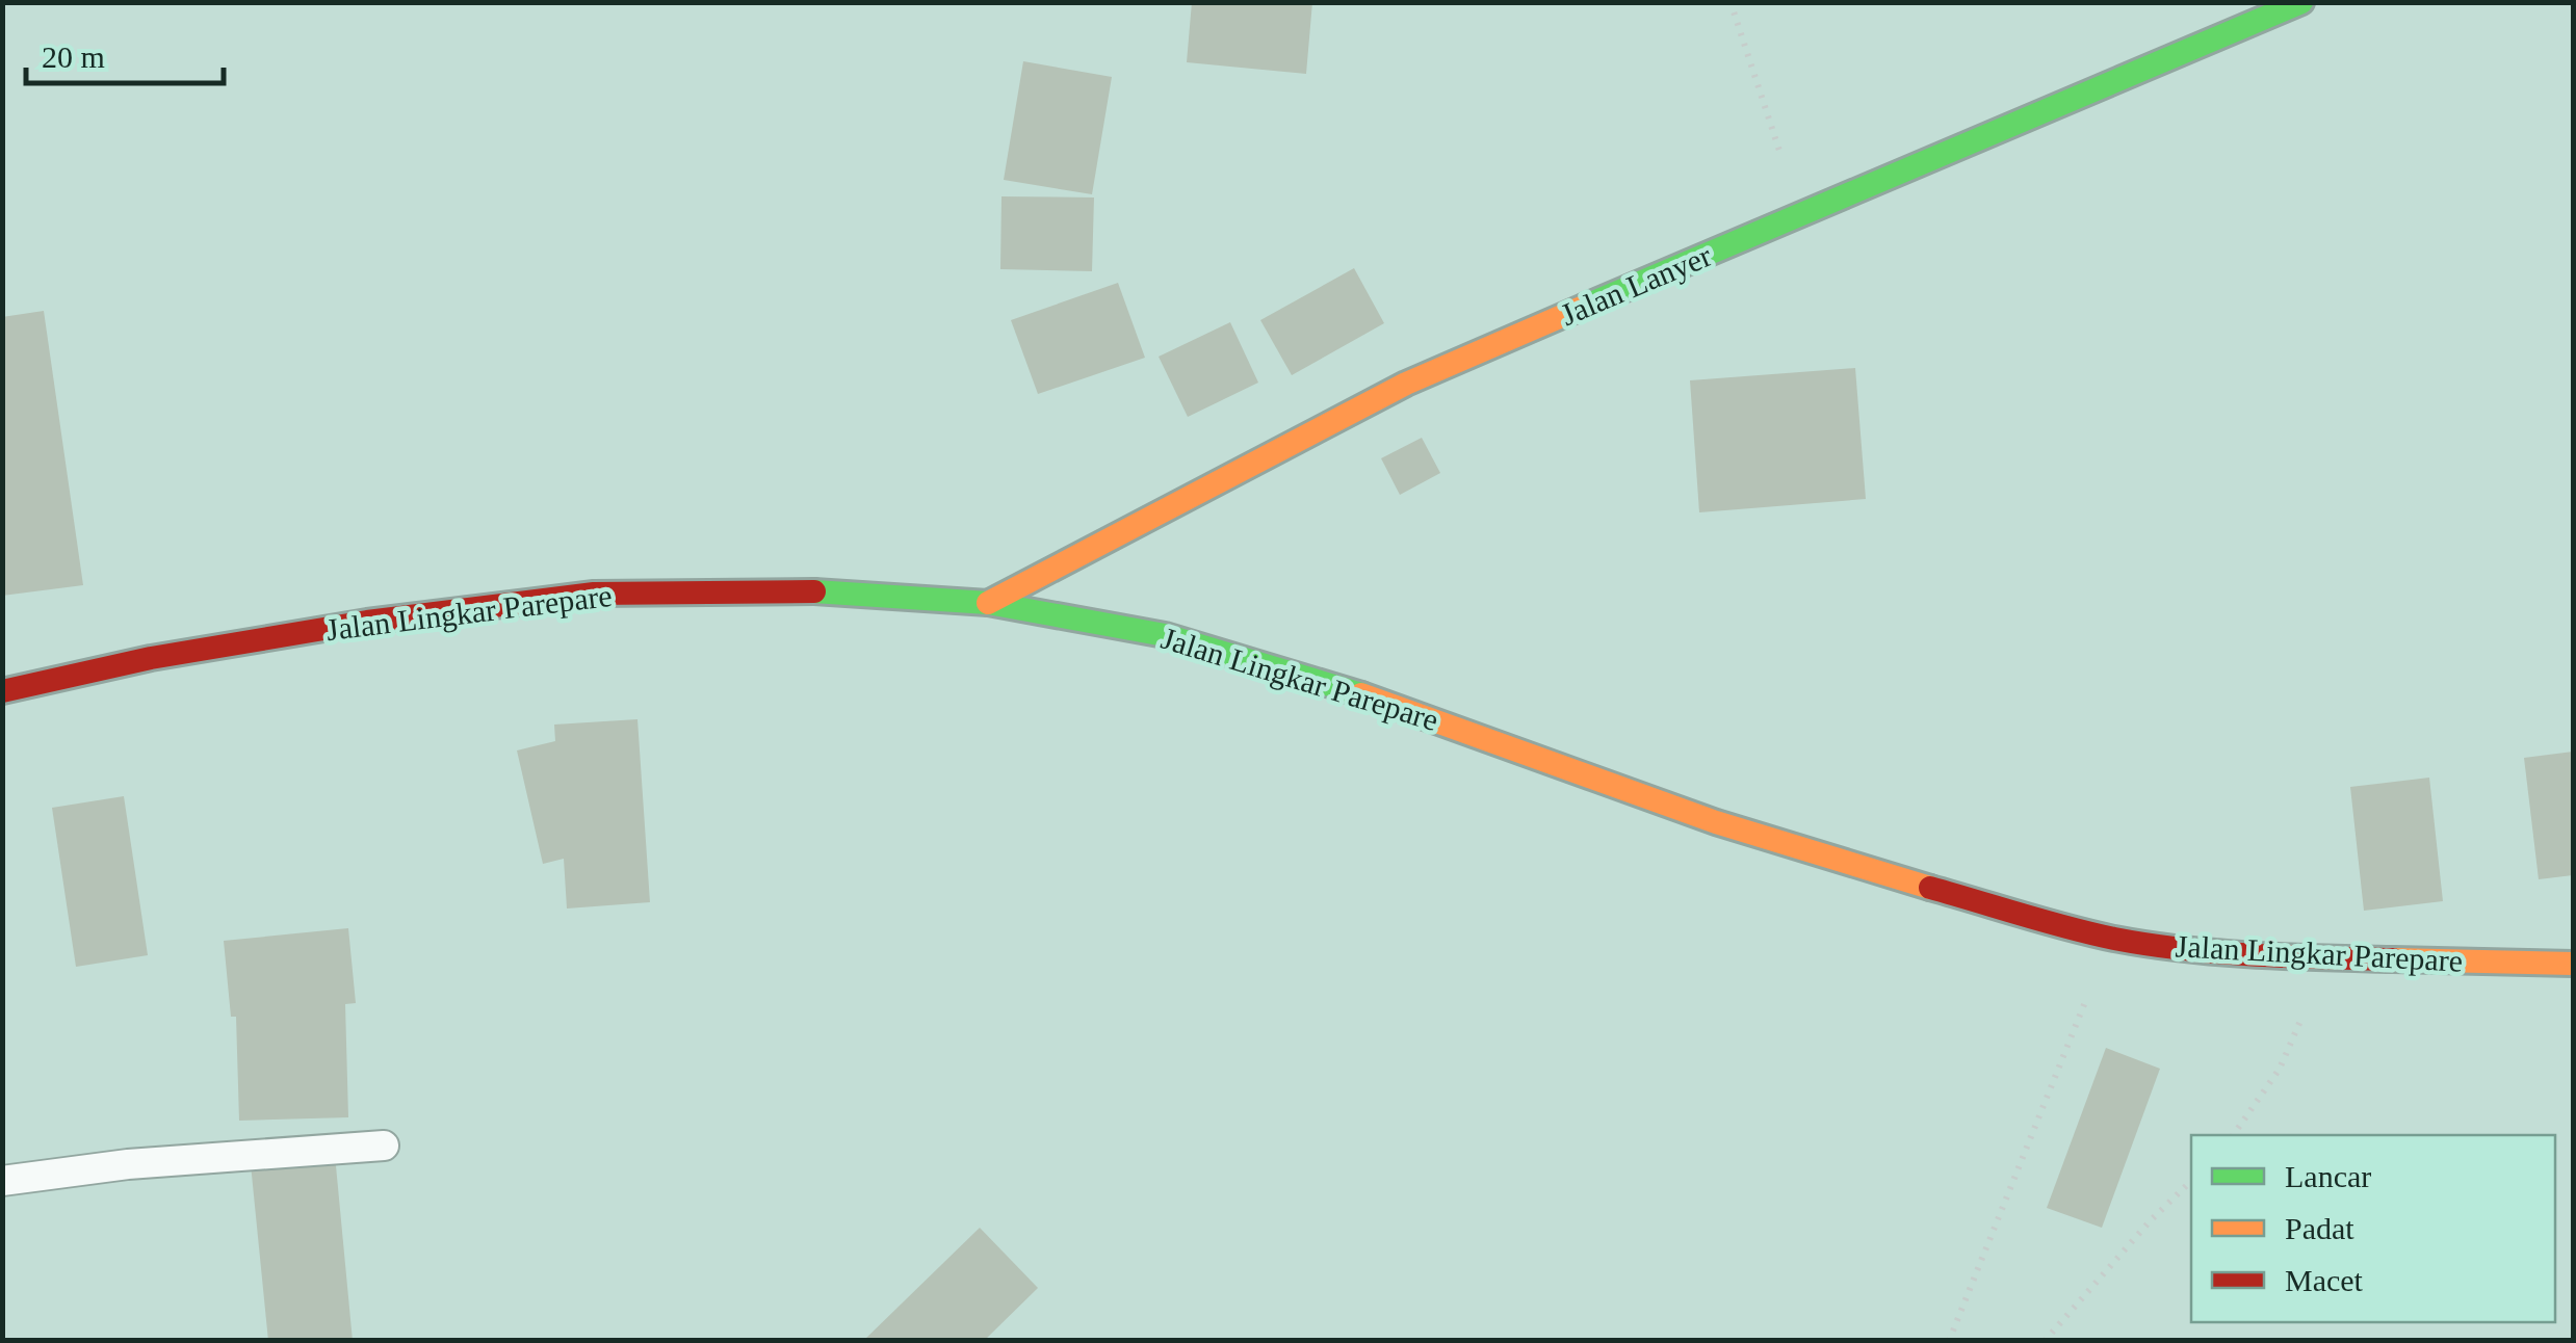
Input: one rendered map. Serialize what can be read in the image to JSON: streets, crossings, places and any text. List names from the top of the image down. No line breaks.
{"streets":{"main road":["Jalan Lanyer","Jalan Lingkar Parepare"]},"crossings":[["Jalan Lanyer","Jalan Lingkar Parepare"]],"legend":["Lancar","Padat","Macet"],"scale_bar":"20 m"}
